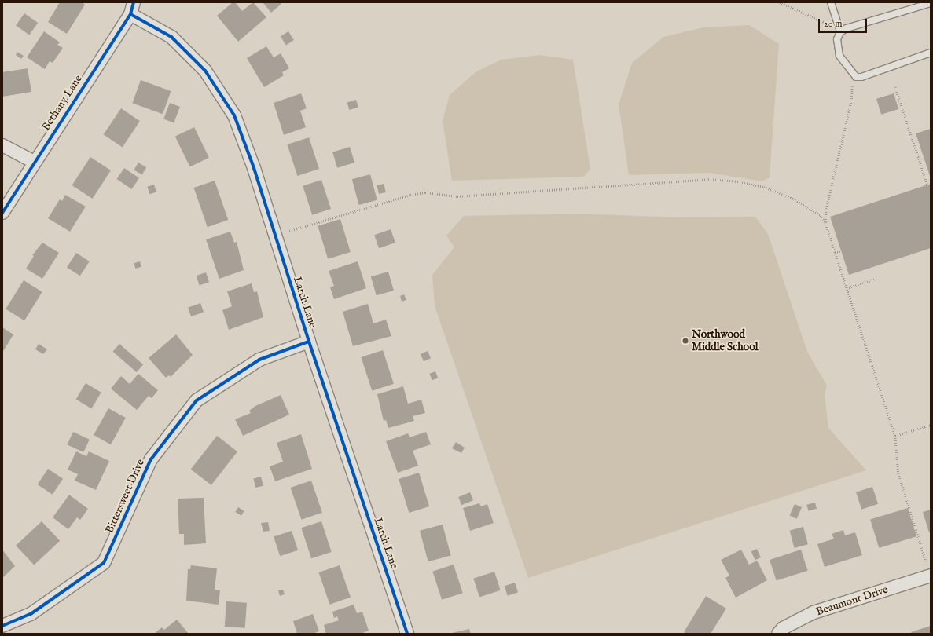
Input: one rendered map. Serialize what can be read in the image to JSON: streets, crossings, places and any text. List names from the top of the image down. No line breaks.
{"streets":{"street":["Bethany Lane","Larch Lane","Bittersweet Drive","Beaumont Drive"]},"crossings":[["Bethany Lane","Larch Lane"],["Larch Lane","Bittersweet Drive"]],"places":["Northwood Middle School"],"scale_bar":"20 m"}
